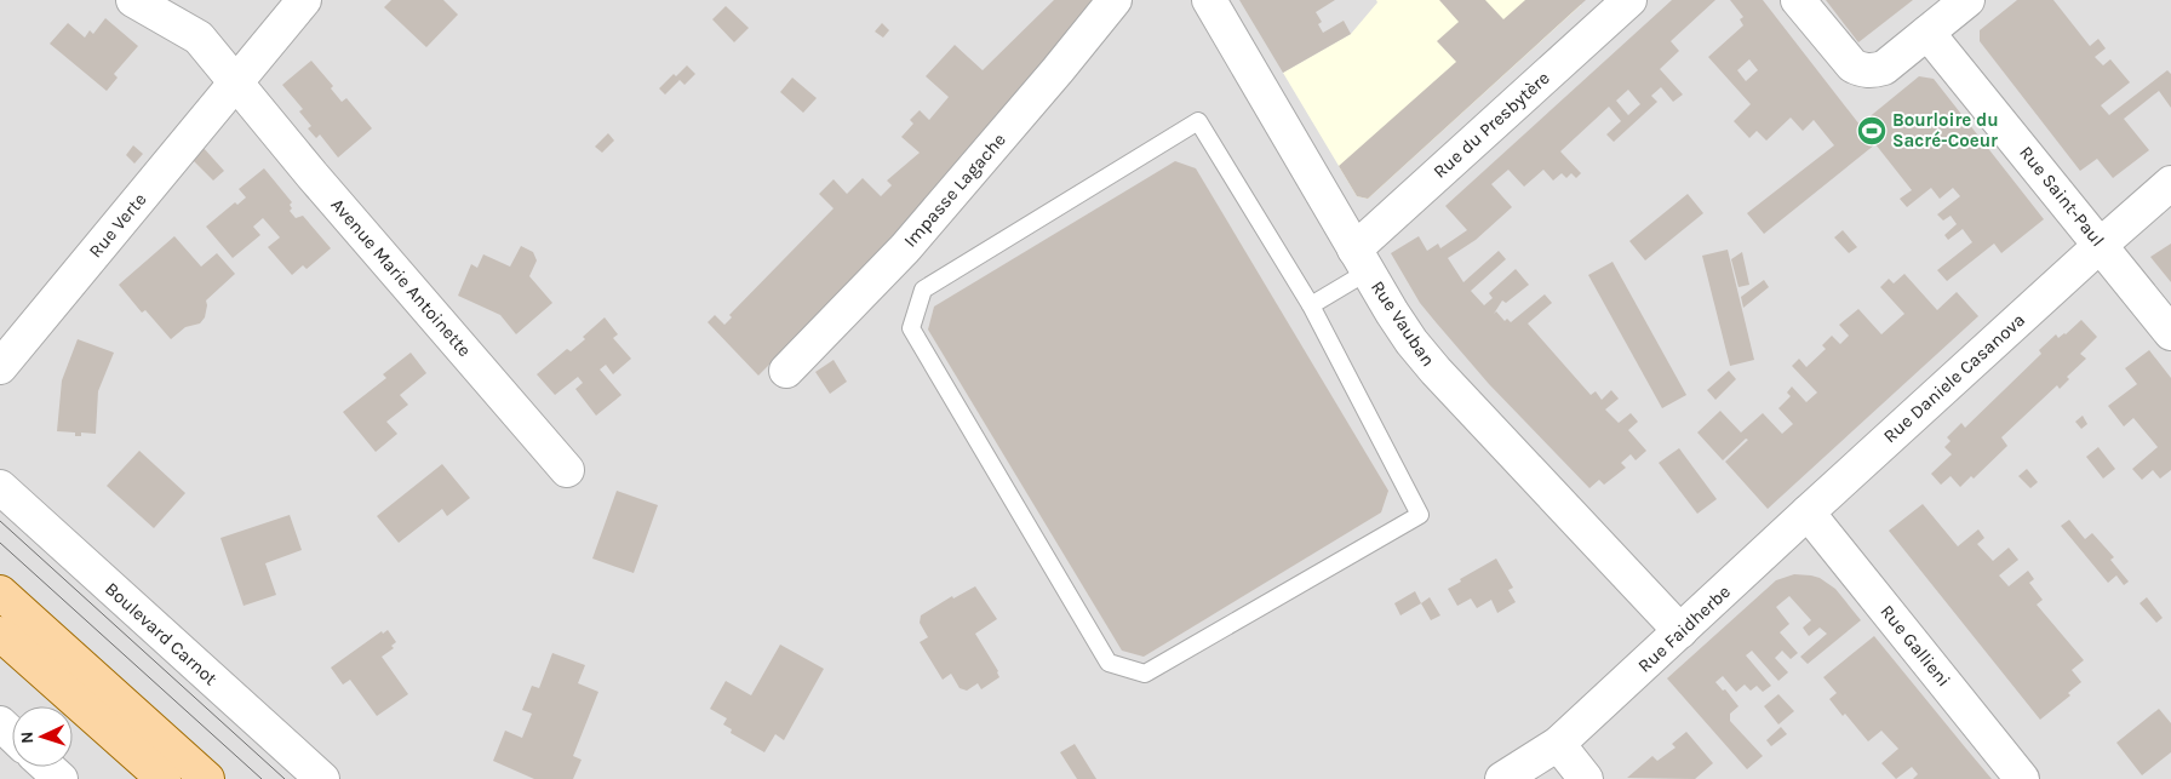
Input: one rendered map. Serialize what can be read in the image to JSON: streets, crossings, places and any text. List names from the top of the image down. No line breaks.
{"streets":{"street":["Rue du Presbytère","Impasse Lagache","Rue Saint-Paul","Rue Verte","Avenue Marie Antoinette","Rue Vauban","Rue Daniele Casanova","Rue Faidherbe","Boulevard Carnot","Rue Gallieni"]},"crossings":[["Rue du Presbytère","Rue Vauban"],["Rue Saint-Paul","Rue Daniele Casanova"],["Rue Verte","Avenue Marie Antoinette"],["Rue Vauban","Rue Faidherbe"],["Rue Daniele Casanova","Rue Faidherbe"],["Rue Daniele Casanova","Rue Gallieni"],["Rue Faidherbe","Rue Gallieni"]],"places":{"sports":["Bourloire du Sacré-Coeur"]},"north":"left"}
